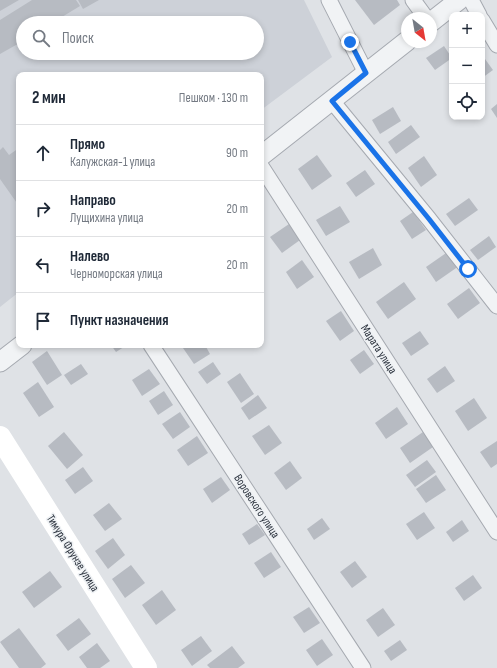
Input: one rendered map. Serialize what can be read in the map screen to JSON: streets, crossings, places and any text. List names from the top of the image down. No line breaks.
{"streets":{"main road":["Тимура Фрунзе улица"],"street":["Марата улица","Воровского улица"]},"north":"bottom right","page":{"map_buttons":["+","−"],"search":"Поиск","heading":["2 мин","Пешком · 130 m"],"list":[["Прямо","Калужская-1 улица","90 m"],["Направо","Лущихина улица","20 m"],["Налево","Черноморская улица","20 m"],"Пункт назначения"]}}
